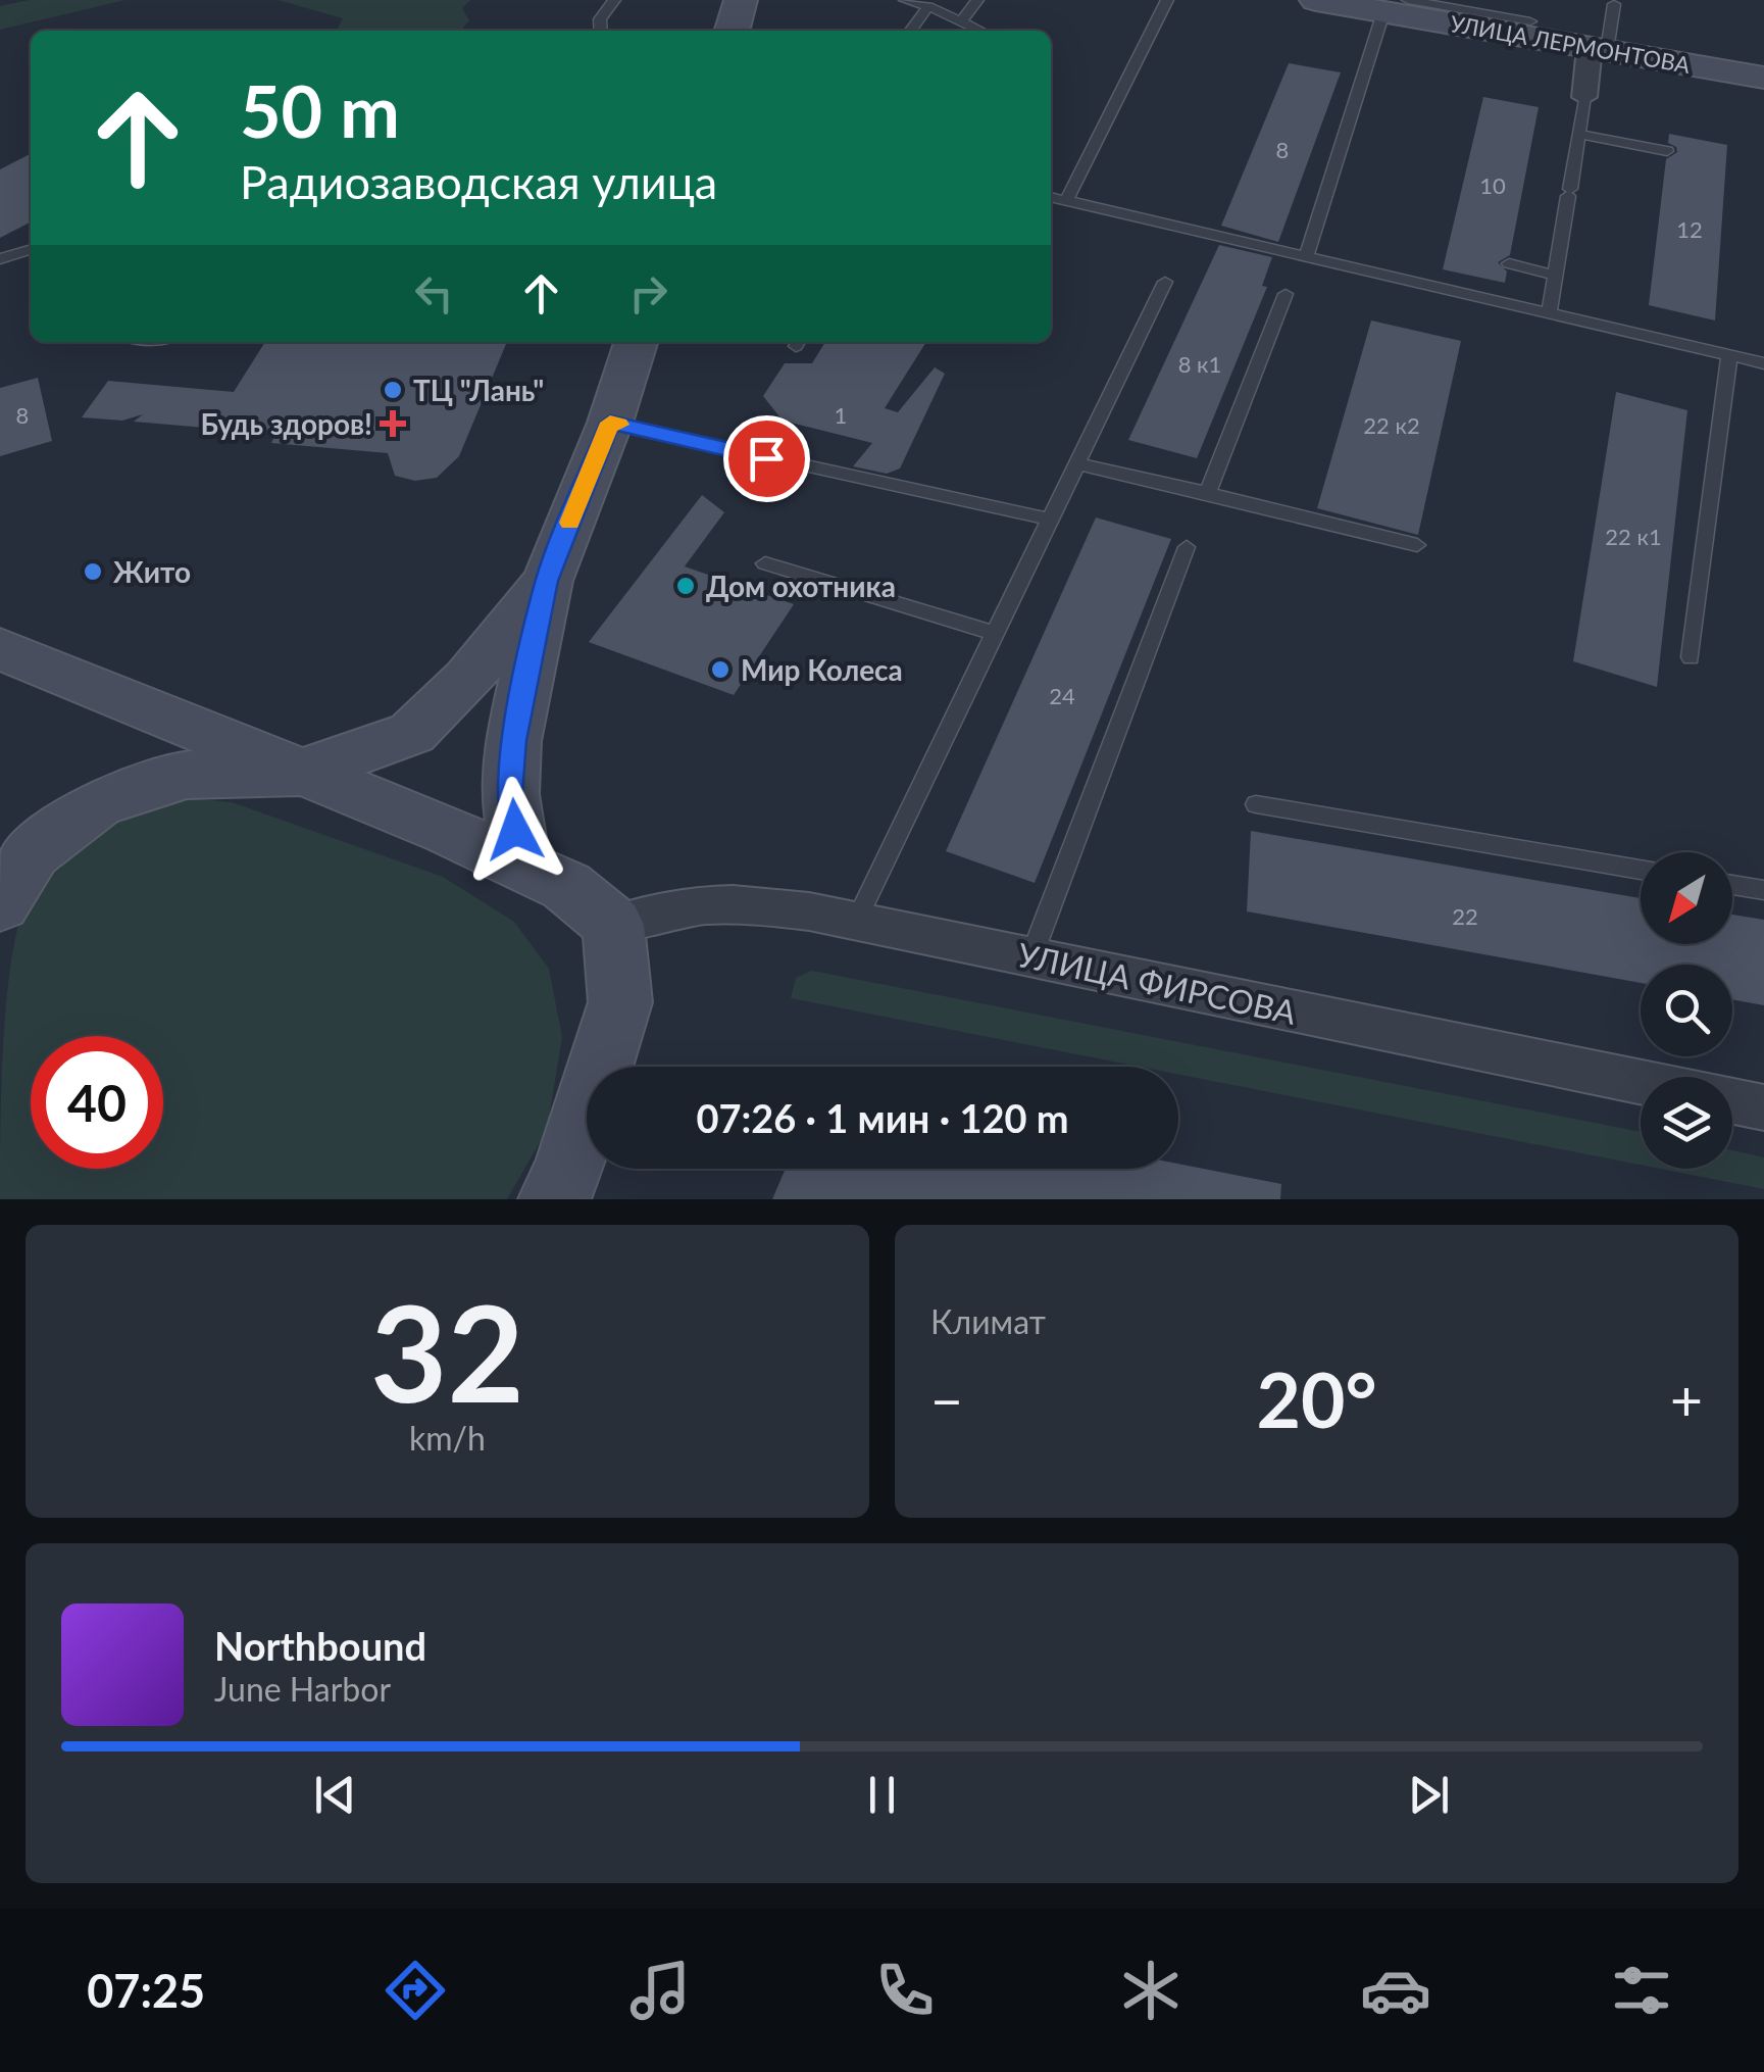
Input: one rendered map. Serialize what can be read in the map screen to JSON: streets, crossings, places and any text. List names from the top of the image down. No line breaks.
{"streets":{"street":["УЛИЦА ЛЕРМОНТОВА","УЛИЦА ФИРСОВА"]},"places":{"other":["ТЦ \"Лань\"","Жито","Дом охотника","Мир Колеса"],"health":["Будь здоров!"]},"house_numbers":["8","10","12","8 к1","8","1","22 к2","22 к1","24","22"],"north":"bottom left","page":{"turn":["50 m","Радиозаводская улица"],"limit":"40","trip":"07:26 · 1 мин · 120 m","tile":[["32","km/h"],"Климат"],"heat":["−","20°","+"],"song":["Northbound","June Harbor"],"tabs":"07:25"}}
